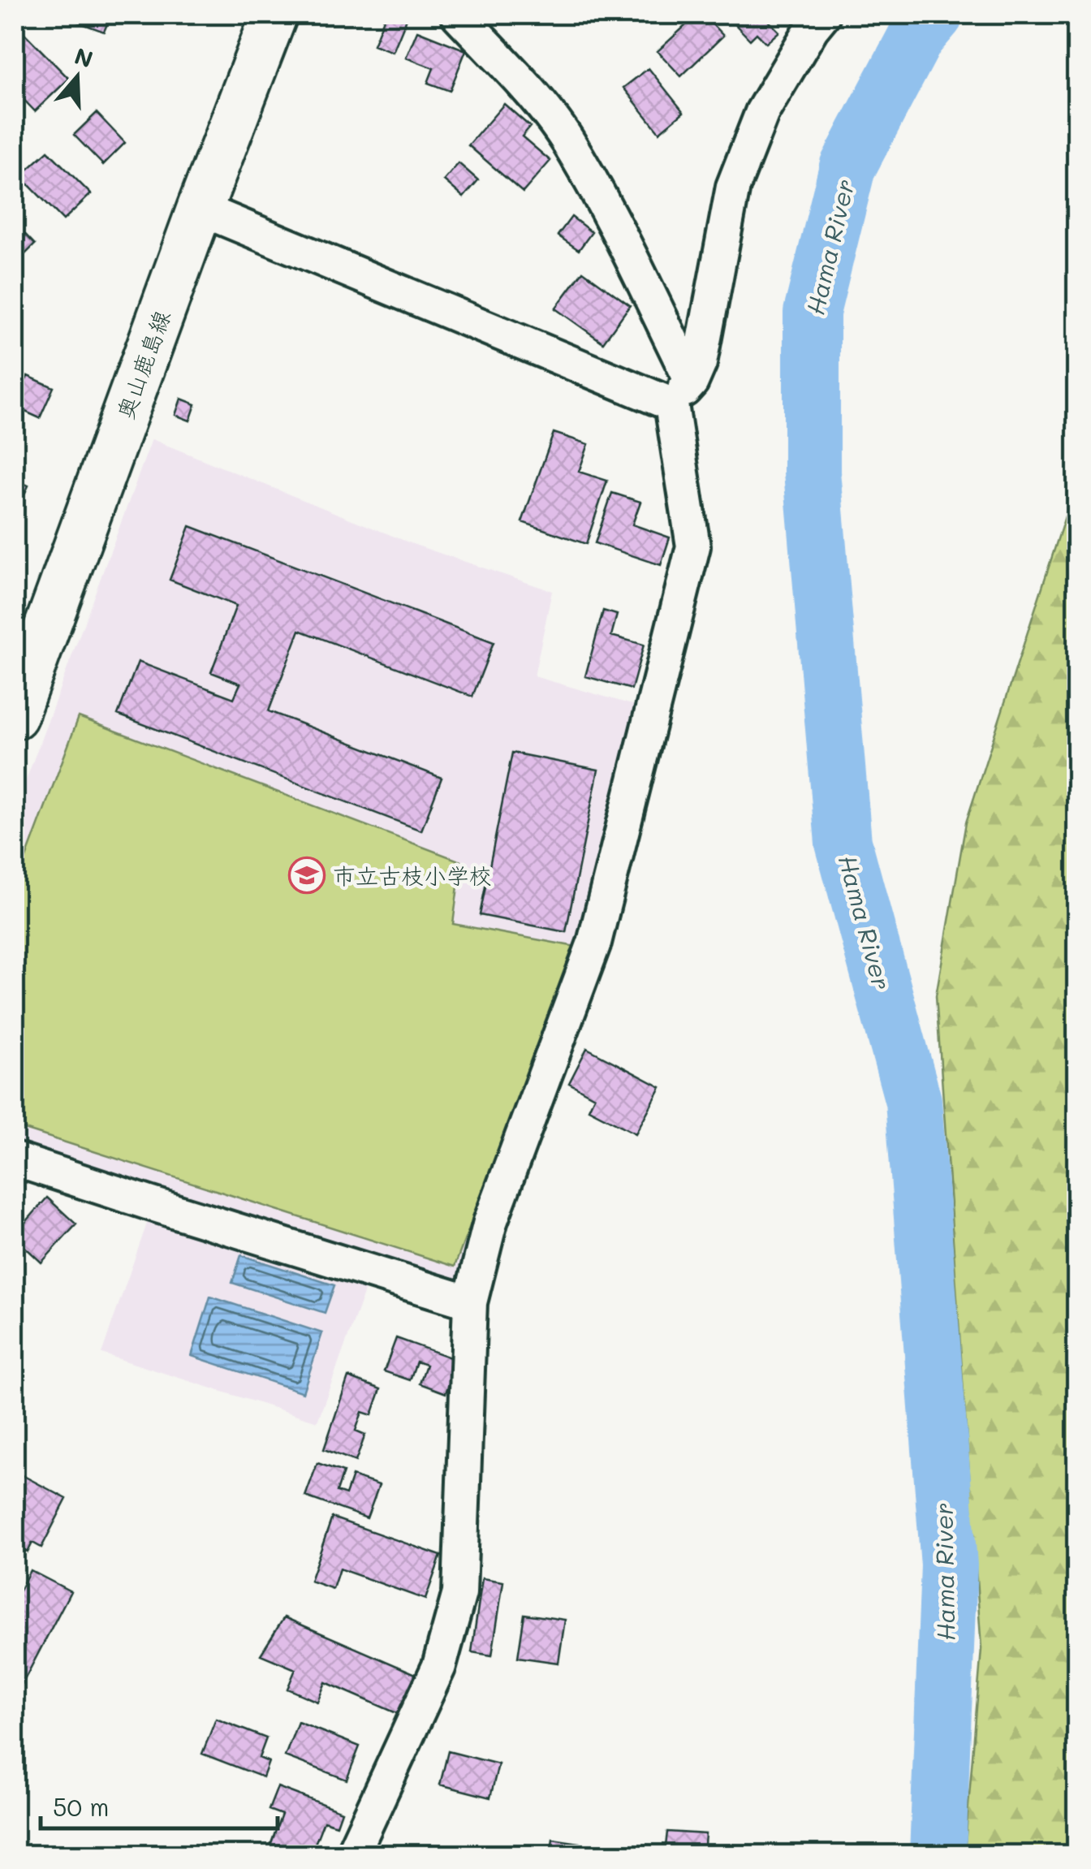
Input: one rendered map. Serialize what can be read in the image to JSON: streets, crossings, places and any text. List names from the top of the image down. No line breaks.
{"streets":{"main road":["奥山鹿島線"]},"water":["Hama River"],"places":{"school or university":["市立古枝小学校"]},"scale_bar":"50 m","north":"top"}
